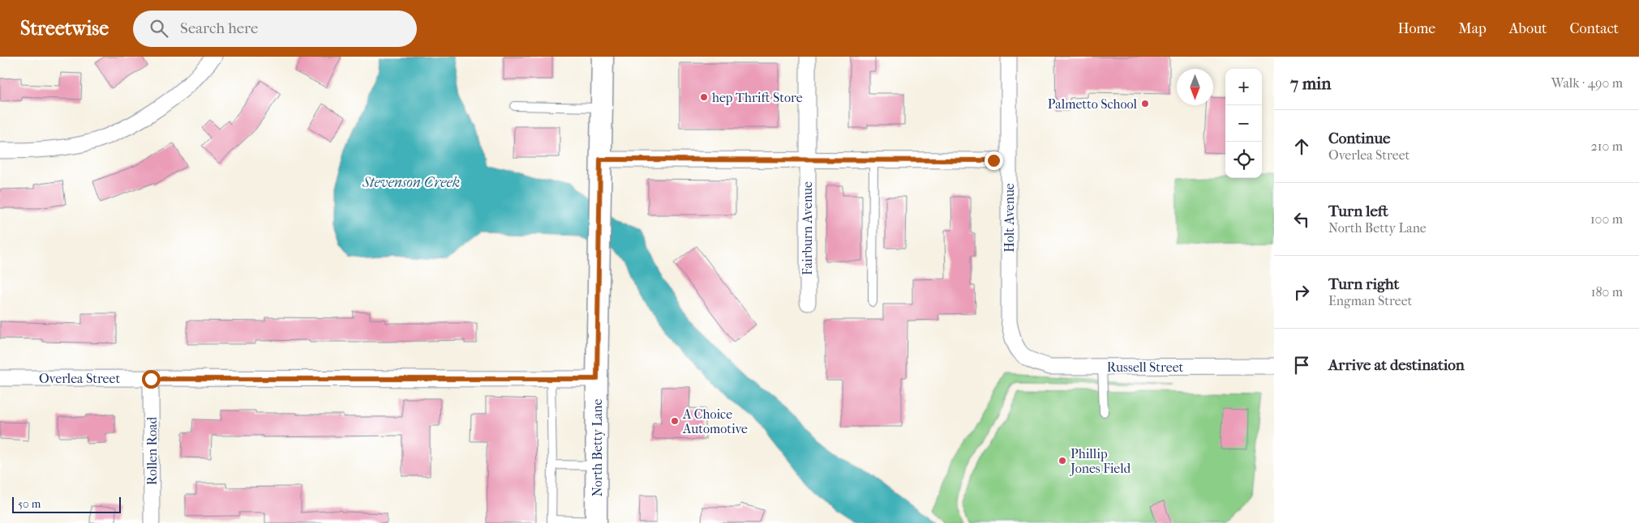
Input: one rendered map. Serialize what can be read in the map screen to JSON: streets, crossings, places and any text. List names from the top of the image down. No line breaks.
{"streets":{"street":["Holt Avenue","Fairburn Avenue","Russell Street","Overlea Street","North Betty Lane","Rollen Road"]},"crossings":[["Holt Avenue","Russell Street"],["Overlea Street","North Betty Lane"],["Overlea Street","Rollen Road"]],"water":["Stevenson Creek"],"places":["hep Thrift Store","Palmetto School","A Choice Automotive","Phillip Jones Field"],"scale_bar":"50 m","north":"bottom","page":{"header":"Streetwise","search":"Search here","nav":["Home","Map","About","Contact"],"heading":["7 min","Walk · 490 m"],"map_buttons":["+","−"],"list":[["Continue","Overlea Street","210 m"],["Turn left","North Betty Lane","100 m"],["Turn right","Engman Street","180 m"],"Arrive at destination"],"scale":"50 m"}}
